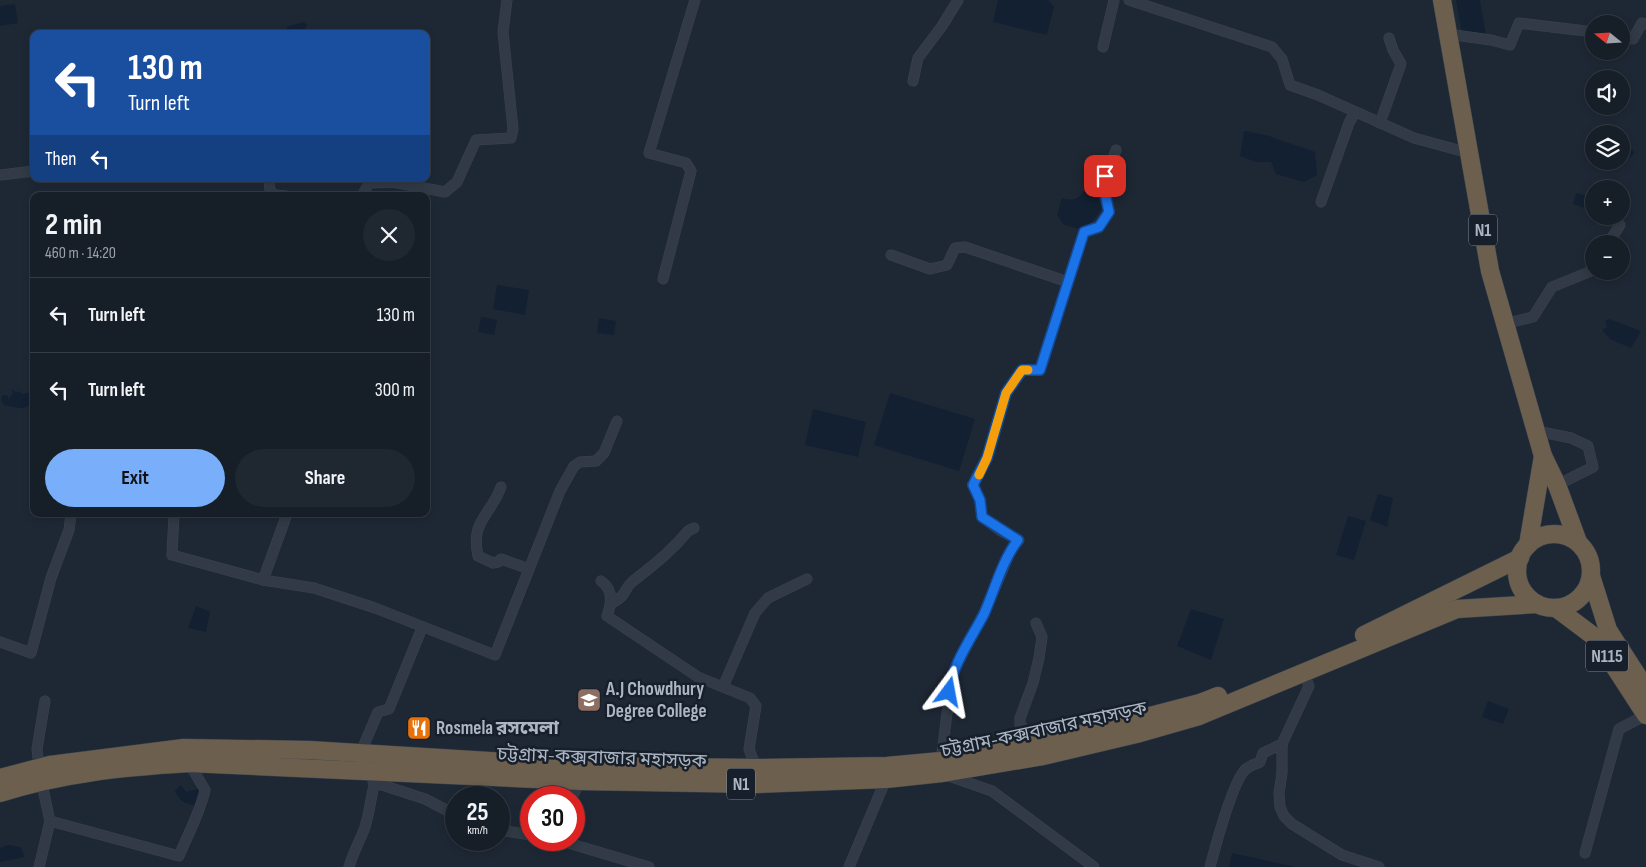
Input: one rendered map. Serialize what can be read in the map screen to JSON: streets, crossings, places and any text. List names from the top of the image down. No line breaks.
{"streets":{"highway":["N1","N115","চট্টগ্রাম-কক্সবাজার মহাসড়ক"]},"crossings":[["N1","N115"],["N1","চট্টগ্রাম-কক্সবাজার মহাসড়ক"],["N115","চট্টগ্রাম-কক্সবাজার মহাসড়ক"]],"places":{"school or university":["A.J Chowdhury Degree College"],"restaurant":["Rosmela রসমেলা"]},"north":"left","page":{"map_buttons":["+","−"],"turn":["130 m","Turn left"],"then":"Then","heading":["2 min","460 m · 14:20"],"list":[{"name":"Turn left","value":"130 m"},{"name":"Turn left","value":"300 m"}],"buttons":["Exit","Share"],"speed":"25 km/h","limit":"30"}}
